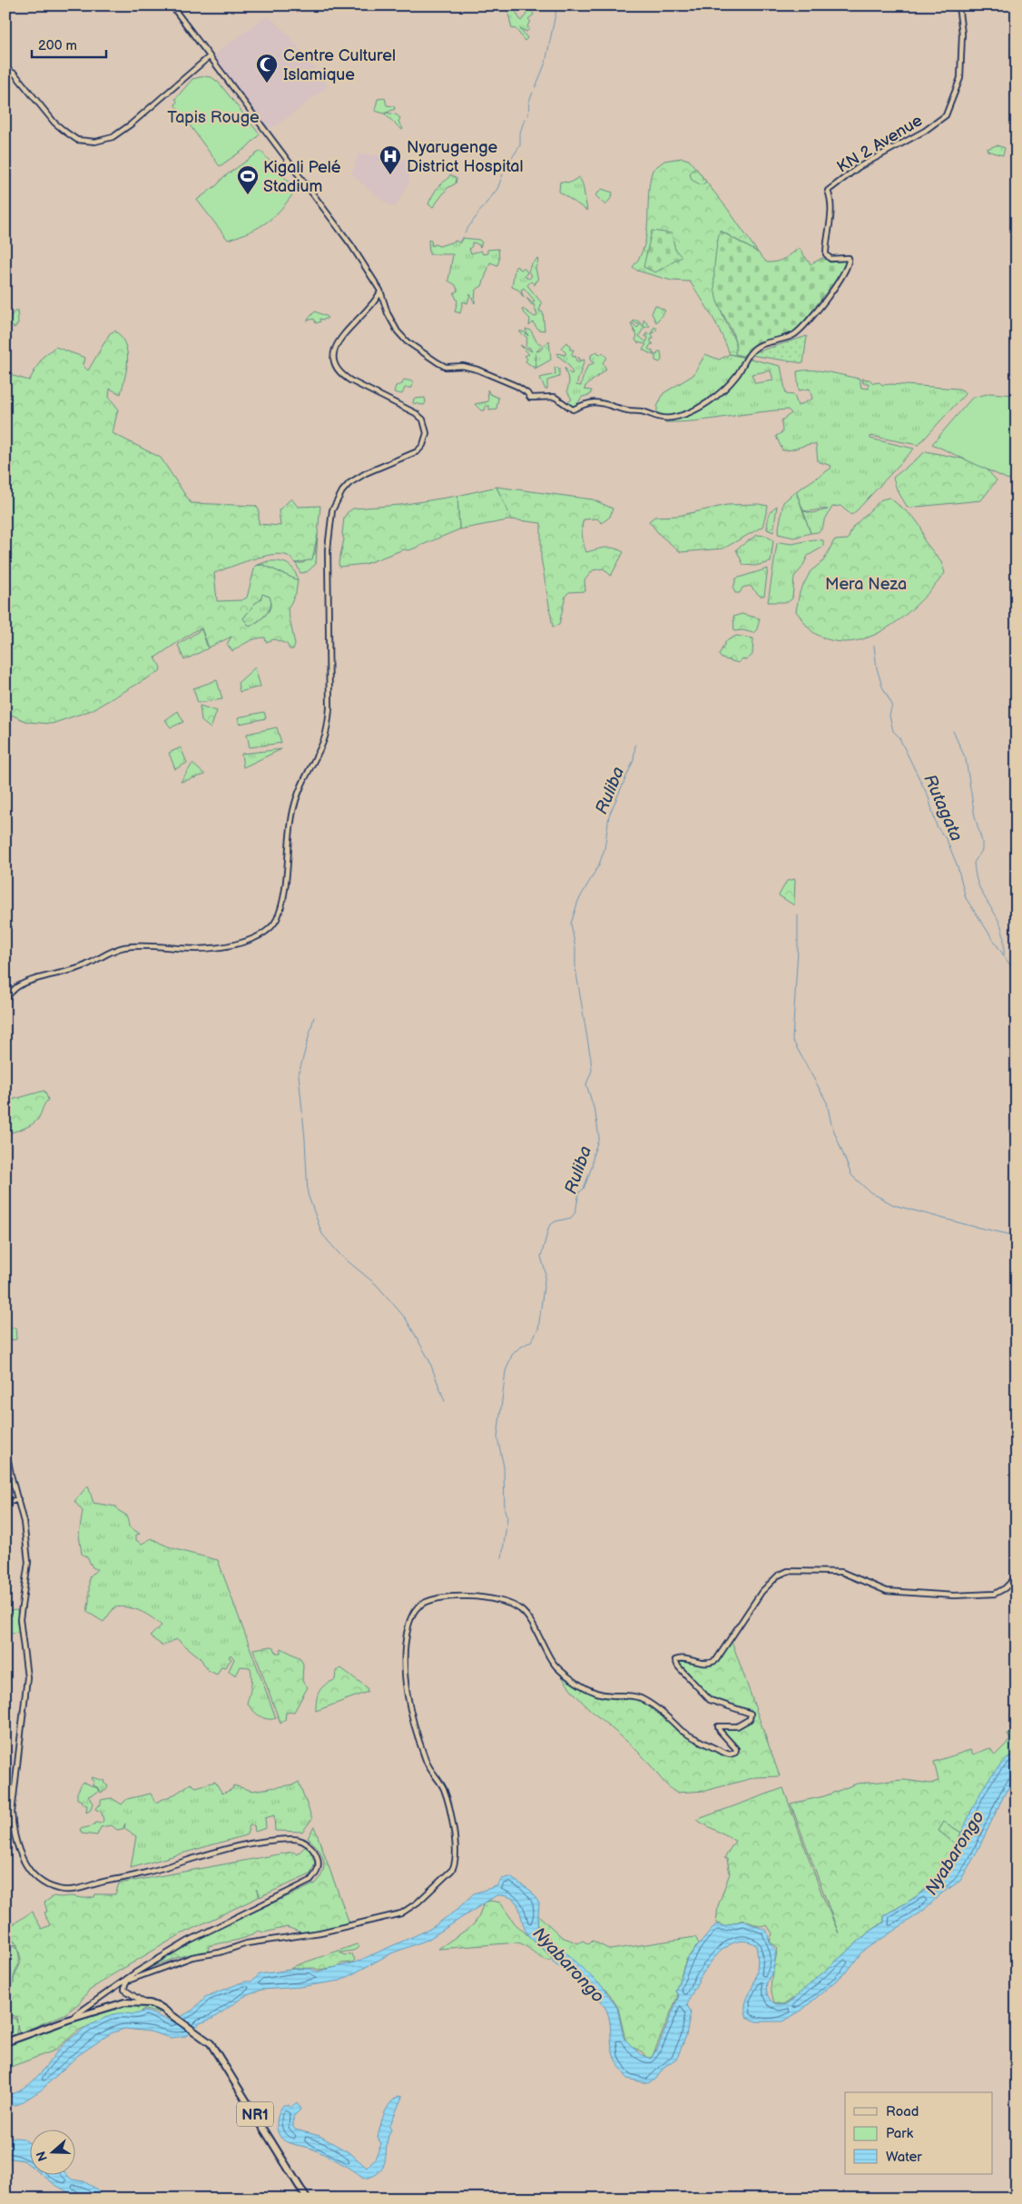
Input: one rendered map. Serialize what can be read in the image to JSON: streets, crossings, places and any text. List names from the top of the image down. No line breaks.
{"streets":{"highway":["NR1"],"main road":["KN 2 Avenue"]},"water":["Ruliba","Rutagata","Nyabarongo"],"parks":["Tapis Rouge","Mera Neza"],"places":{"mosque":["Centre Culturel Islamique"],"hospital":["Nyarugenge District Hospital"],"sports":["Kigali Pelé Stadium"]},"legend":["Road","Park","Water"],"scale_bar":"200 m","north":"left"}
